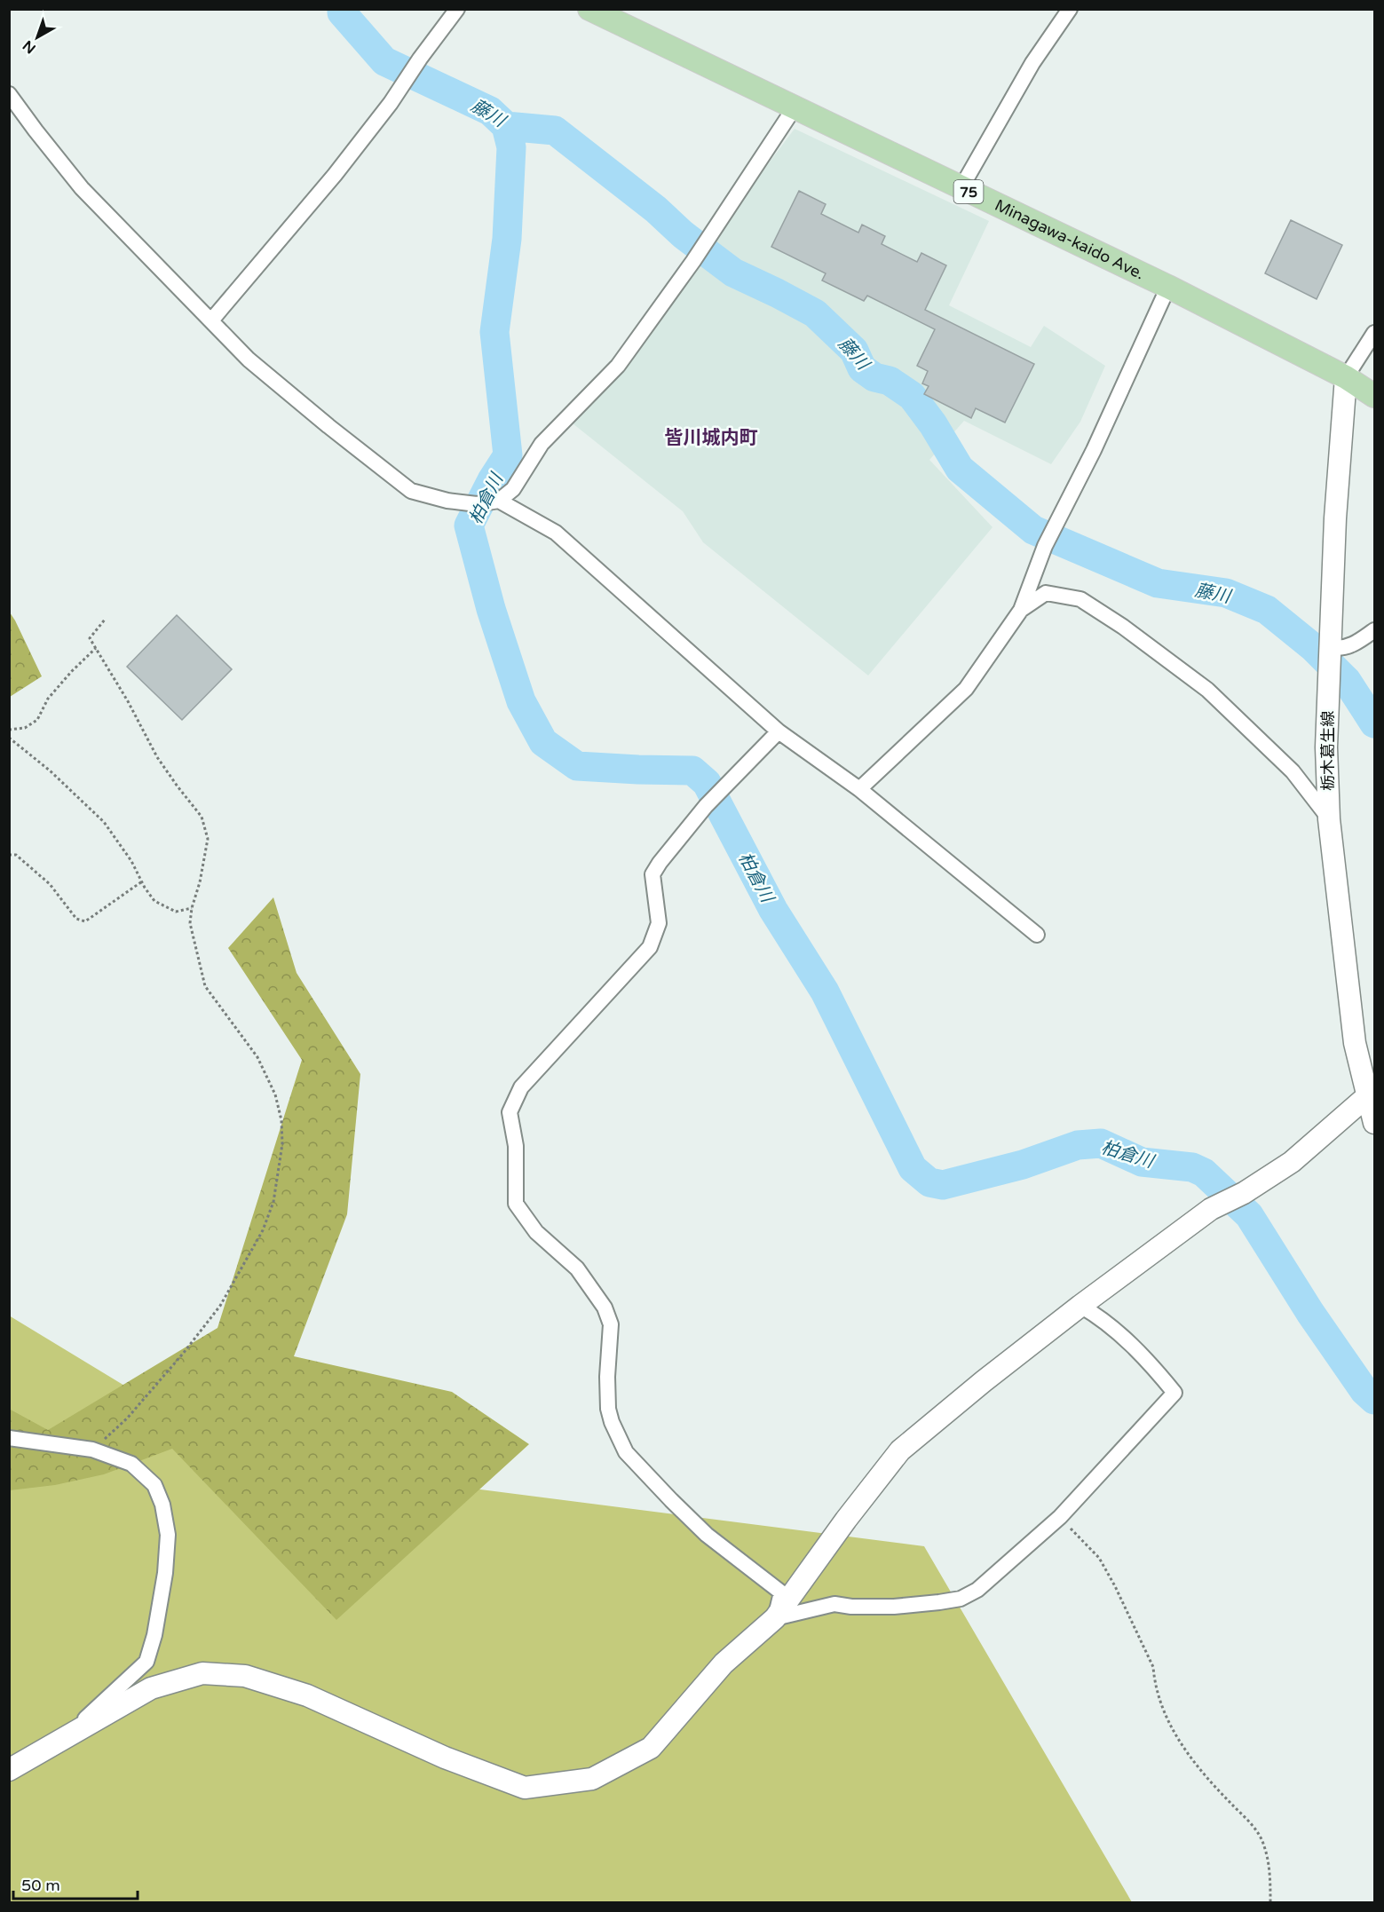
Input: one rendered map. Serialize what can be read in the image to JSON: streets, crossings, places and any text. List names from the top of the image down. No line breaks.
{"streets":{"main road":["75","Minagawa-kaido Ave."],"street":["栃木葛生線"]},"crossings":[["75","Minagawa-kaido Ave."],["75","栃木葛生線"],["Minagawa-kaido Ave.","栃木葛生線"]],"districts":["皆川城内町"],"water":["藤川","柏倉川"],"scale_bar":"50 m","north":"bottom left"}
